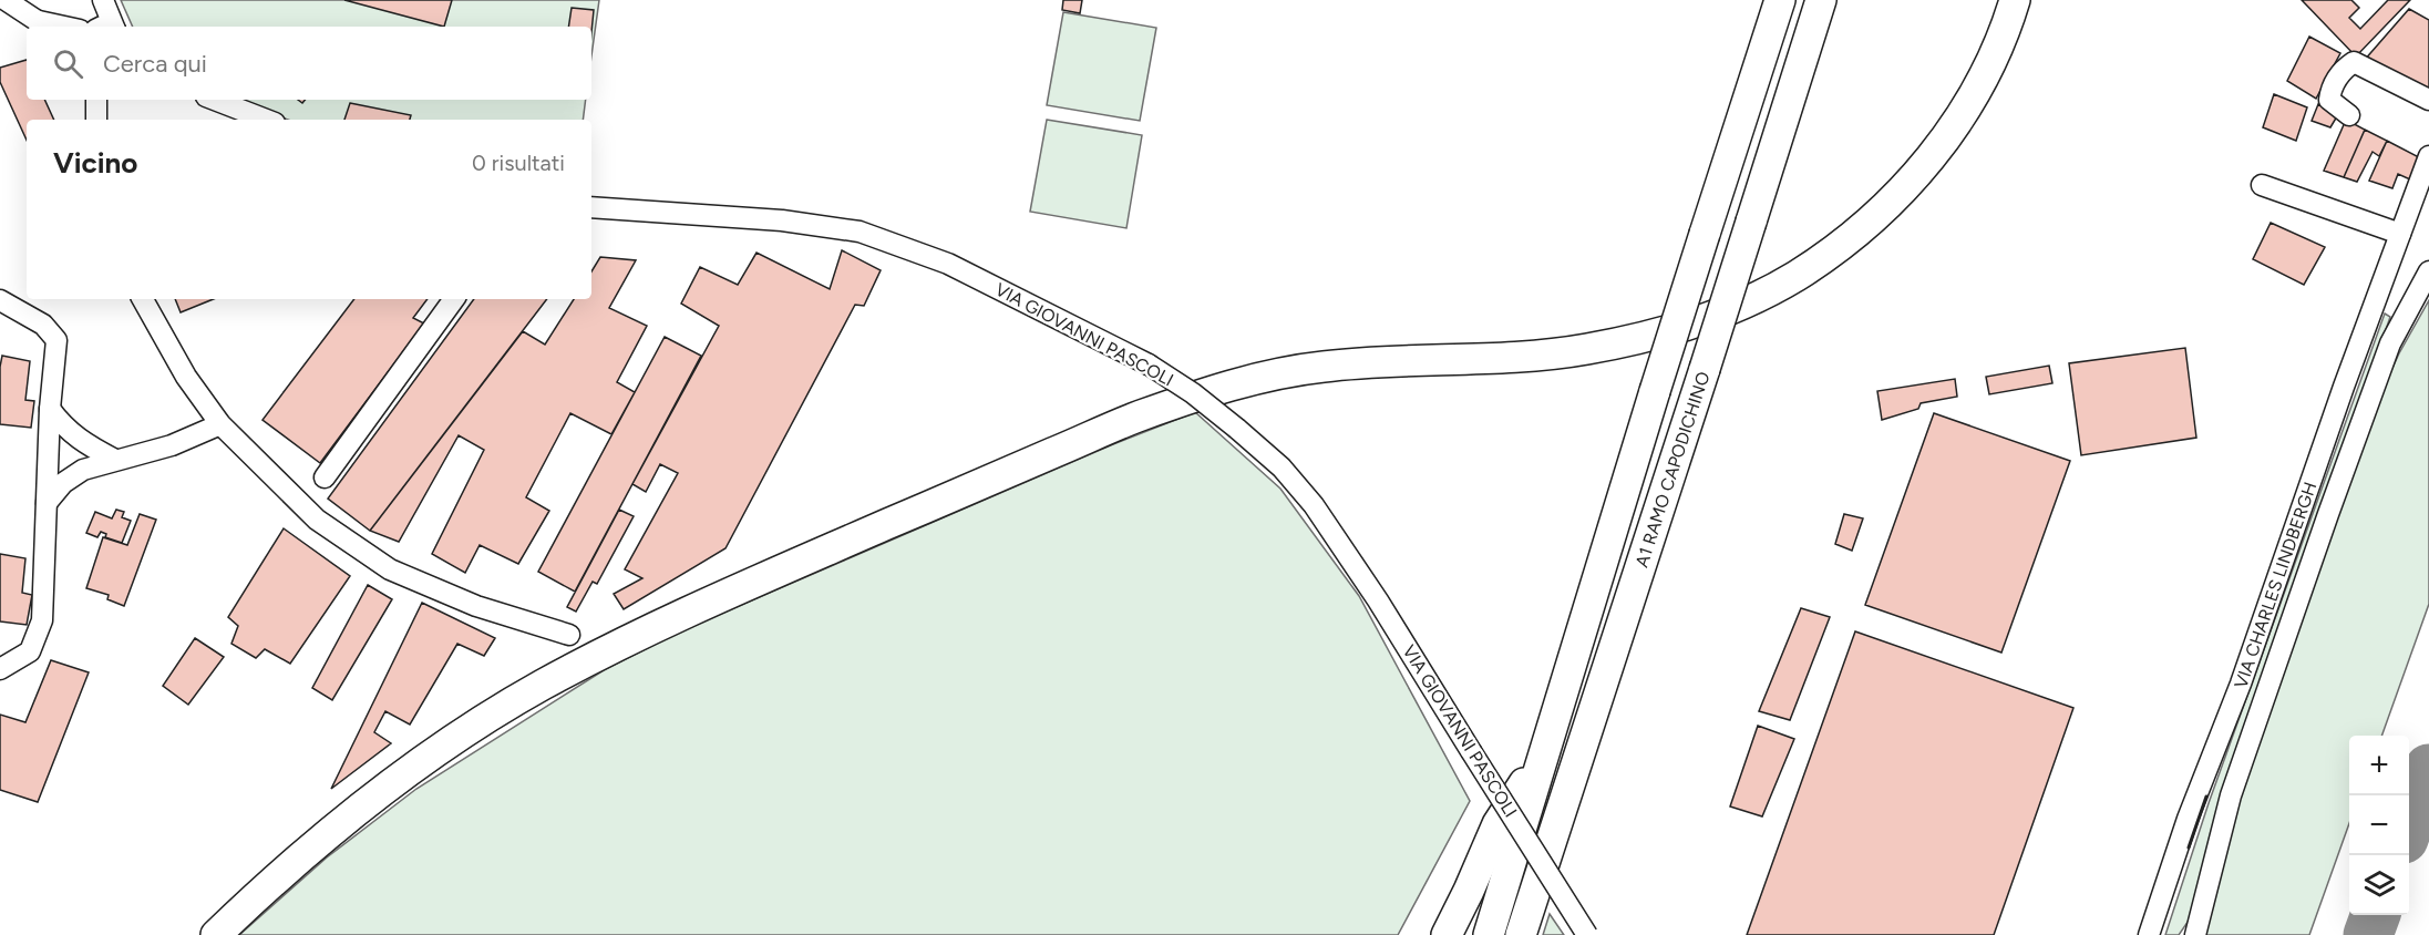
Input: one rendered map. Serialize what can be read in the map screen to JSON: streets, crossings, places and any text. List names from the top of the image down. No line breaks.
{"streets":{"highway":["A1 RAMO CAPODICHINO"],"street":["VIA GIOVANNI PASCOLI","VIA CHARLES LINDBERGH"]},"page":{"search":"Cerca qui","heading":["Vicino","0 risultati"],"map_buttons":["+","−"]}}
